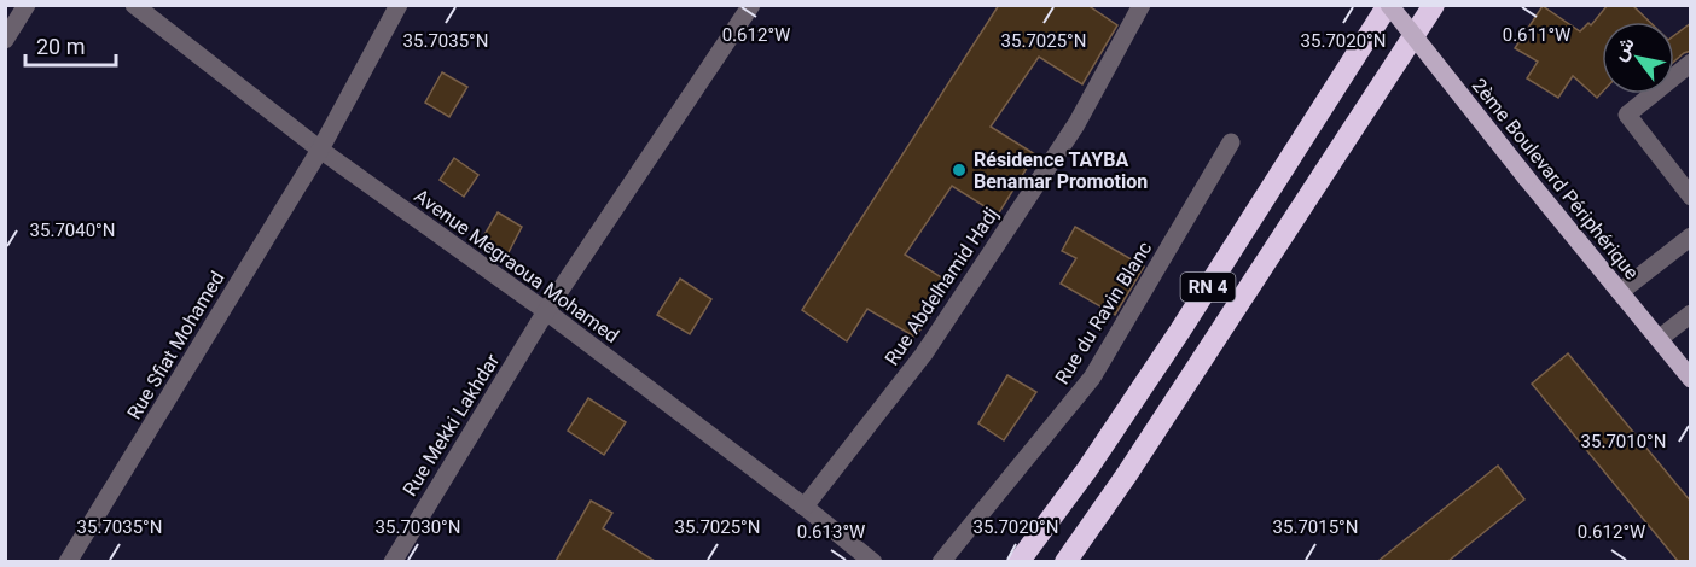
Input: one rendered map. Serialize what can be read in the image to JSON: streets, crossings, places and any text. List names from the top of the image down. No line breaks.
{"streets":{"highway":["RN 4"],"main road":["2ème Boulevard Périphérique"],"street":["Avenue Megraoua Mohamed","Rue Abdelhamid Hadj","Rue du Ravin Blanc","Rue Sfiat Mohamed","Rue Mekki Lakhdar"]},"crossings":[["2ème Boulevard Périphérique","RN 4"],["Avenue Megraoua Mohamed","Rue Abdelhamid Hadj"],["Avenue Megraoua Mohamed","Rue Sfiat Mohamed"],["Avenue Megraoua Mohamed","Rue Mekki Lakhdar"]],"places":["Résidence TAYBA Benamar Promotion"],"scale_bar":"20 m","north":"top left","coordinates":["0.612°W","0.611°W","35.7035°N","35.7025°N","35.7020°N","35.7040°N","35.7010°N","35.7030°N","35.7015°N","0.613°W"]}
